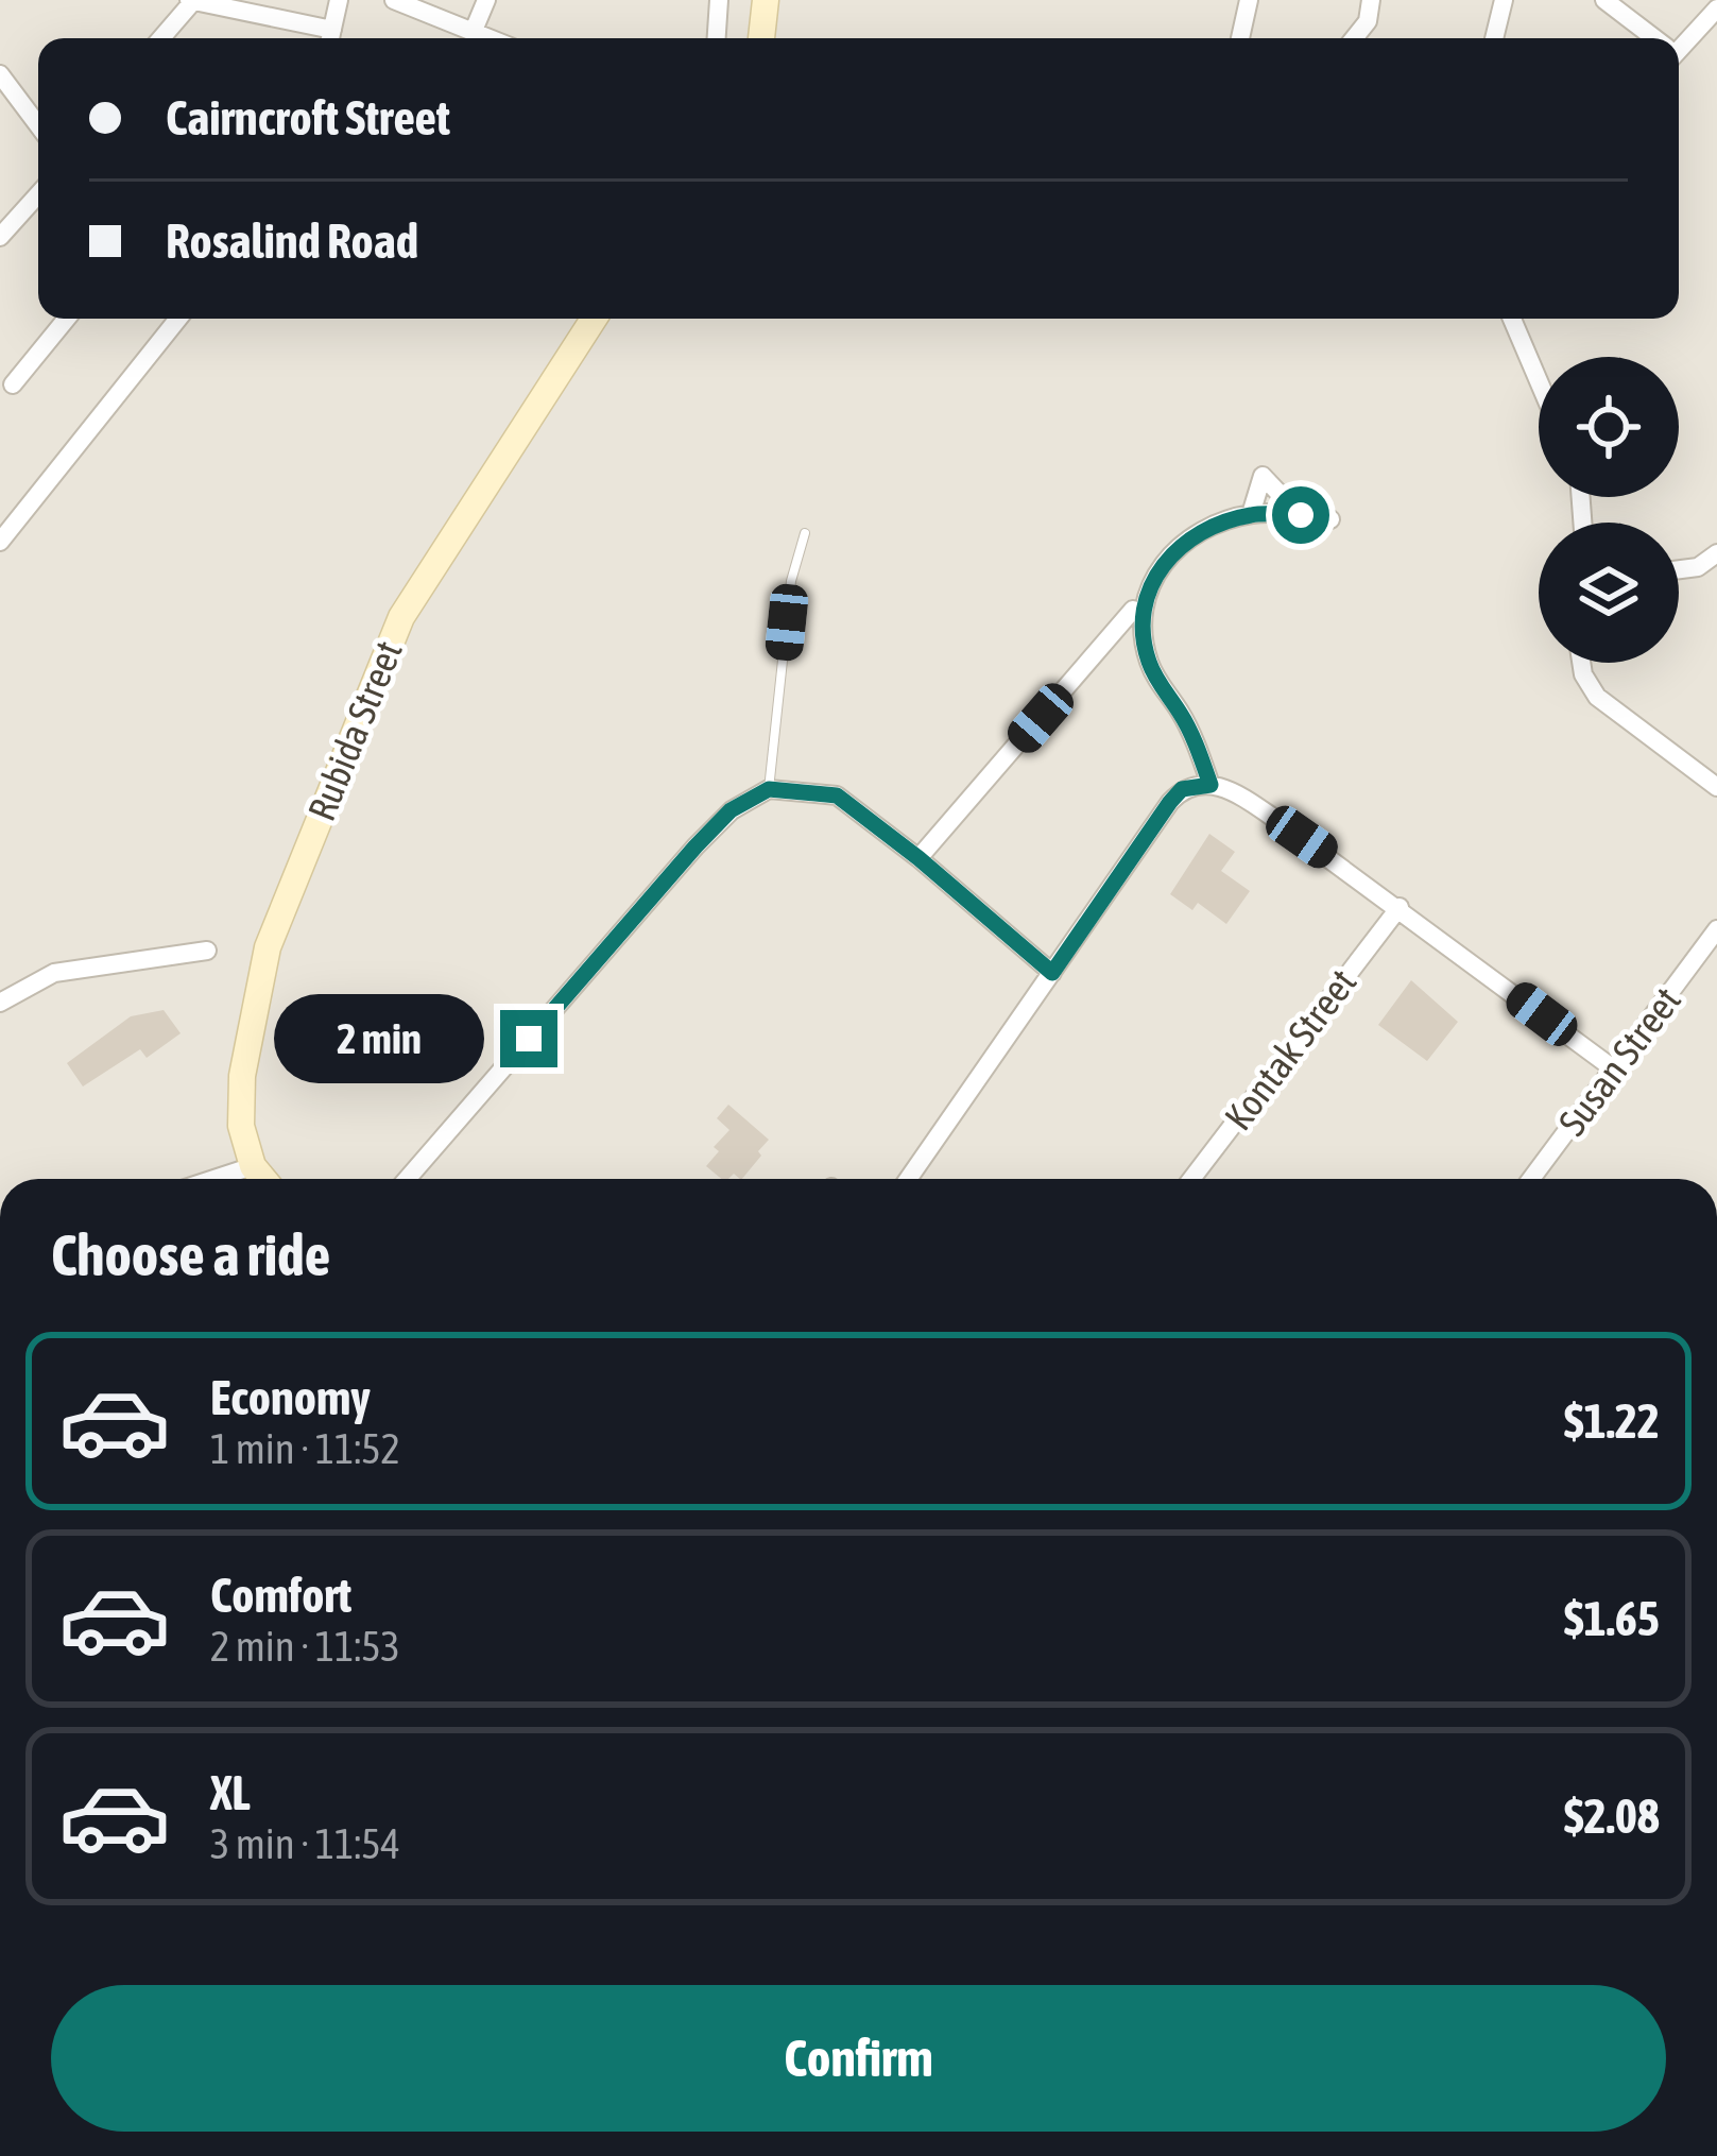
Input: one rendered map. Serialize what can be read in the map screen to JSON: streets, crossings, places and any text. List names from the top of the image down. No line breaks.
{"streets":{"street":["Rubida Street","Kontak Street","Susan Street"]},"page":{"banner":["Cairncroft Street","Rosalind Road"],"bubble":"2 min","heading":"Choose a ride","list":[{"name":"Economy","note":"1 min · 11:52","value":"$1.22"},{"name":"Comfort","note":"2 min · 11:53","value":"$1.65"},{"name":"XL","note":"3 min · 11:54","value":"$2.08"}],"buttons":"Confirm"}}
